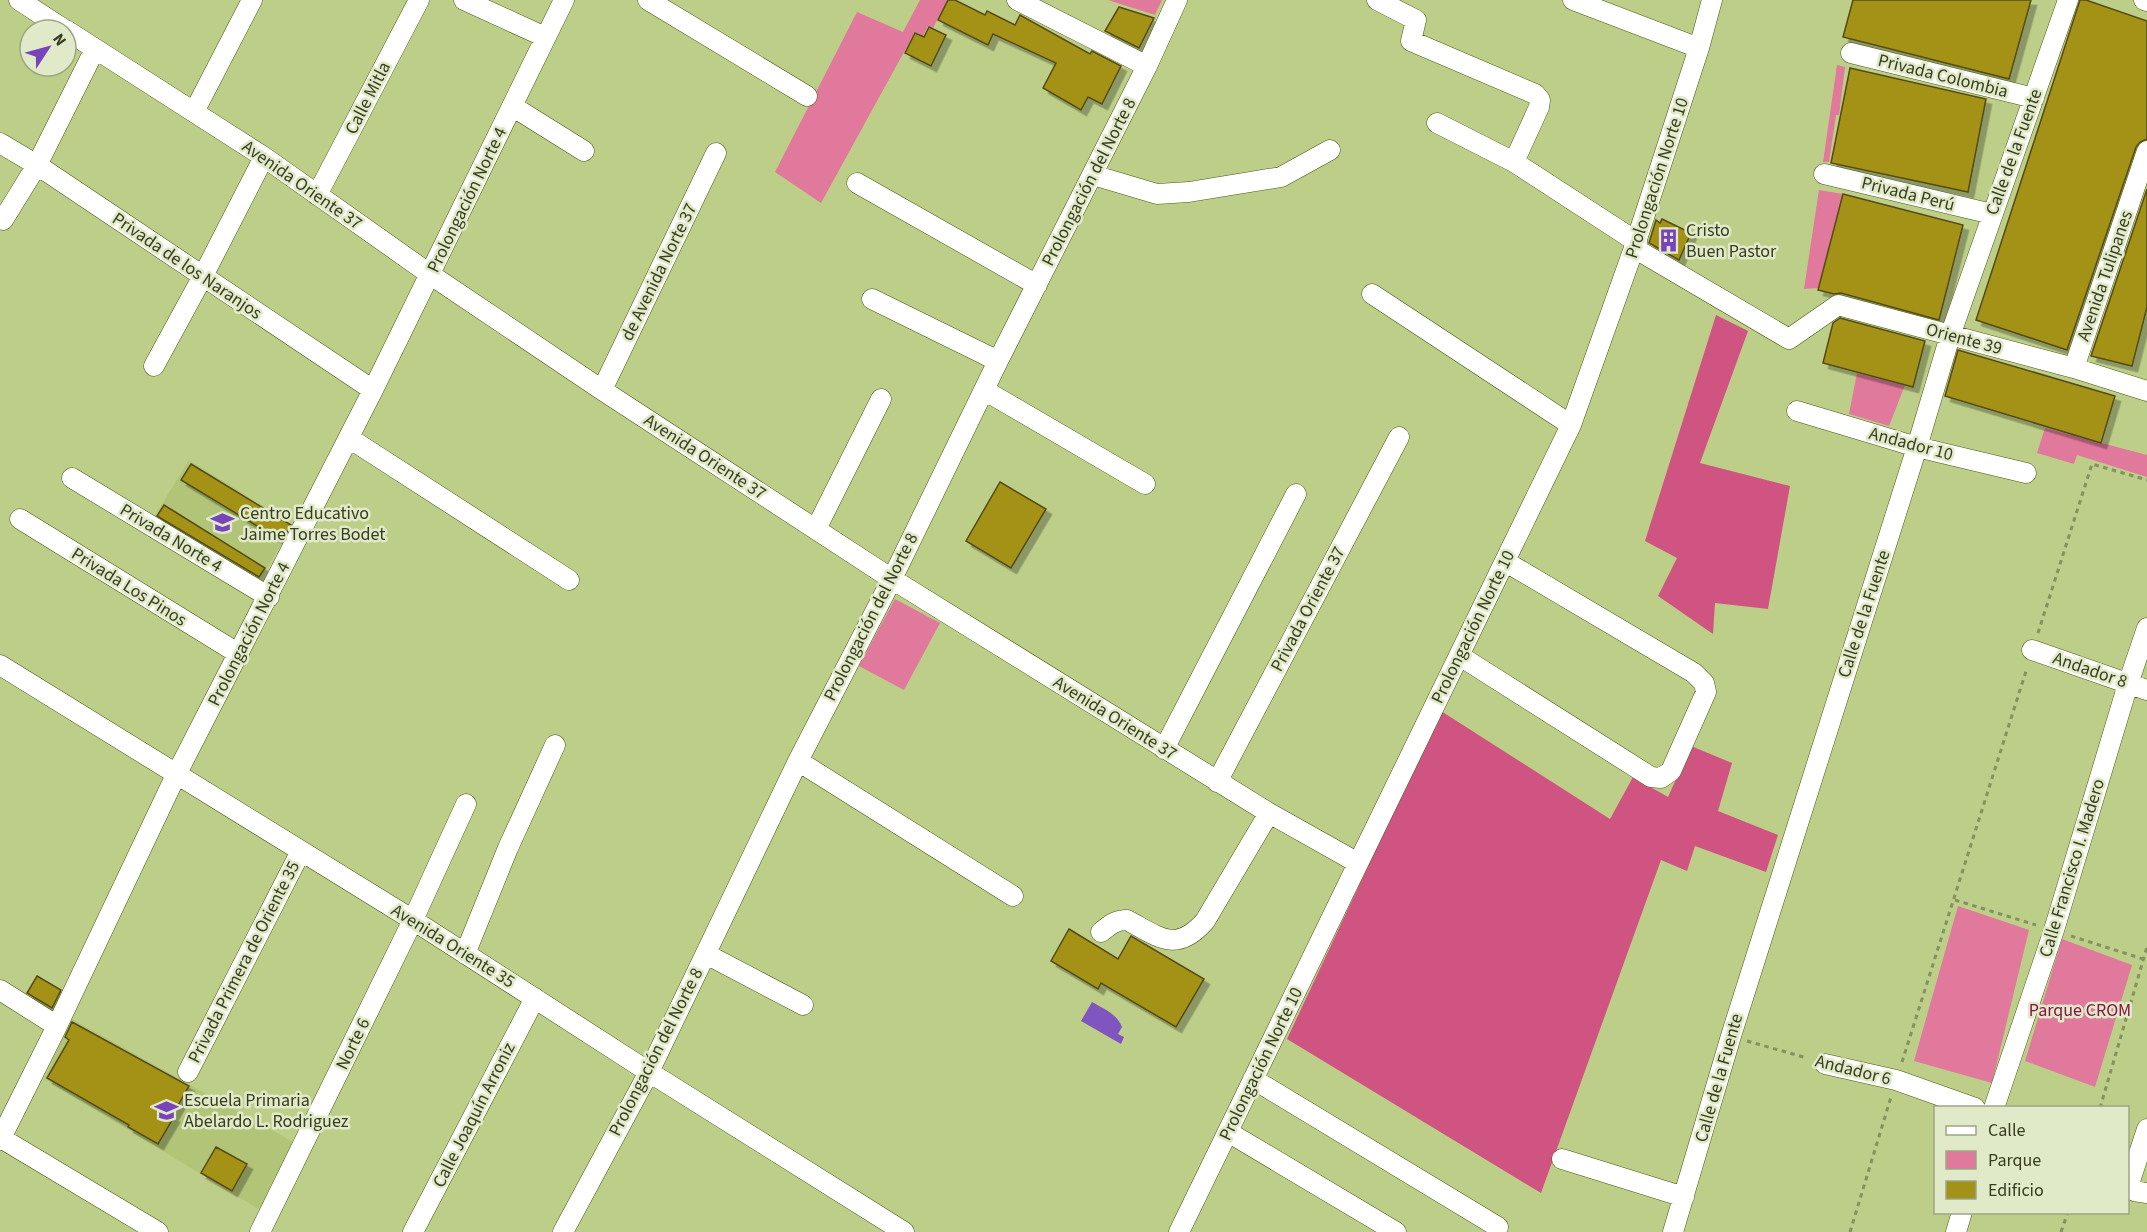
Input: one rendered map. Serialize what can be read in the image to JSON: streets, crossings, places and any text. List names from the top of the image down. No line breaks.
{"streets":{"street":["Privada Colombia","Calle Mitla","Calle de la Fuente","Prolongación Norte 10","Prolongación del Norte 8","Avenida Oriente 37","Privada Perú","Prolongación Norte 4","Privada de los Naranjos","de Avenida Norte 37","Avenida Tulipanes","Oriente 39","Andador 10","Privada Norte 4","Privada Los Pinos","Privada Oriente 37","Andador 8","Calle Francisco I. Madero","Avenida Oriente 35","Privada Primera de Oriente 35","Norte 6","Andador 6","Calle Joaquín Arroniz"]},"crossings":[["Privada Colombia","Calle de la Fuente"],["Calle Mitla","Avenida Oriente 37"],["Calle de la Fuente","Privada Perú"],["Calle de la Fuente","Oriente 39"],["Calle de la Fuente","Andador 10"],["Calle de la Fuente","Andador 6"],["Prolongación Norte 10","Avenida Oriente 37"],["Prolongación Norte 10","Oriente 39"],["Prolongación del Norte 8","Avenida Oriente 37"],["Prolongación del Norte 8","Avenida Oriente 35"],["Avenida Oriente 37","Prolongación Norte 4"],["Avenida Oriente 37","de Avenida Norte 37"],["Avenida Oriente 37","Privada Oriente 37"],["Prolongación Norte 4","Privada de los Naranjos"],["Prolongación Norte 4","Privada Norte 4"],["Prolongación Norte 4","Privada Los Pinos"],["Prolongación Norte 4","Avenida Oriente 35"],["Avenida Tulipanes","Oriente 39"],["Andador 8","Calle Francisco I. Madero"],["Avenida Oriente 35","Privada Primera de Oriente 35"],["Avenida Oriente 35","Norte 6"],["Avenida Oriente 35","Calle Joaquín Arroniz"]],"parks":["Parque CROM"],"places":{"building":["Cristo Buen Pastor"],"school or university":["Centro Educativo Jaime Torres Bodet","Escuela Primaria Abelardo L. Rodriguez"]},"legend":["Calle","Parque","Edificio"],"north":"top right"}
